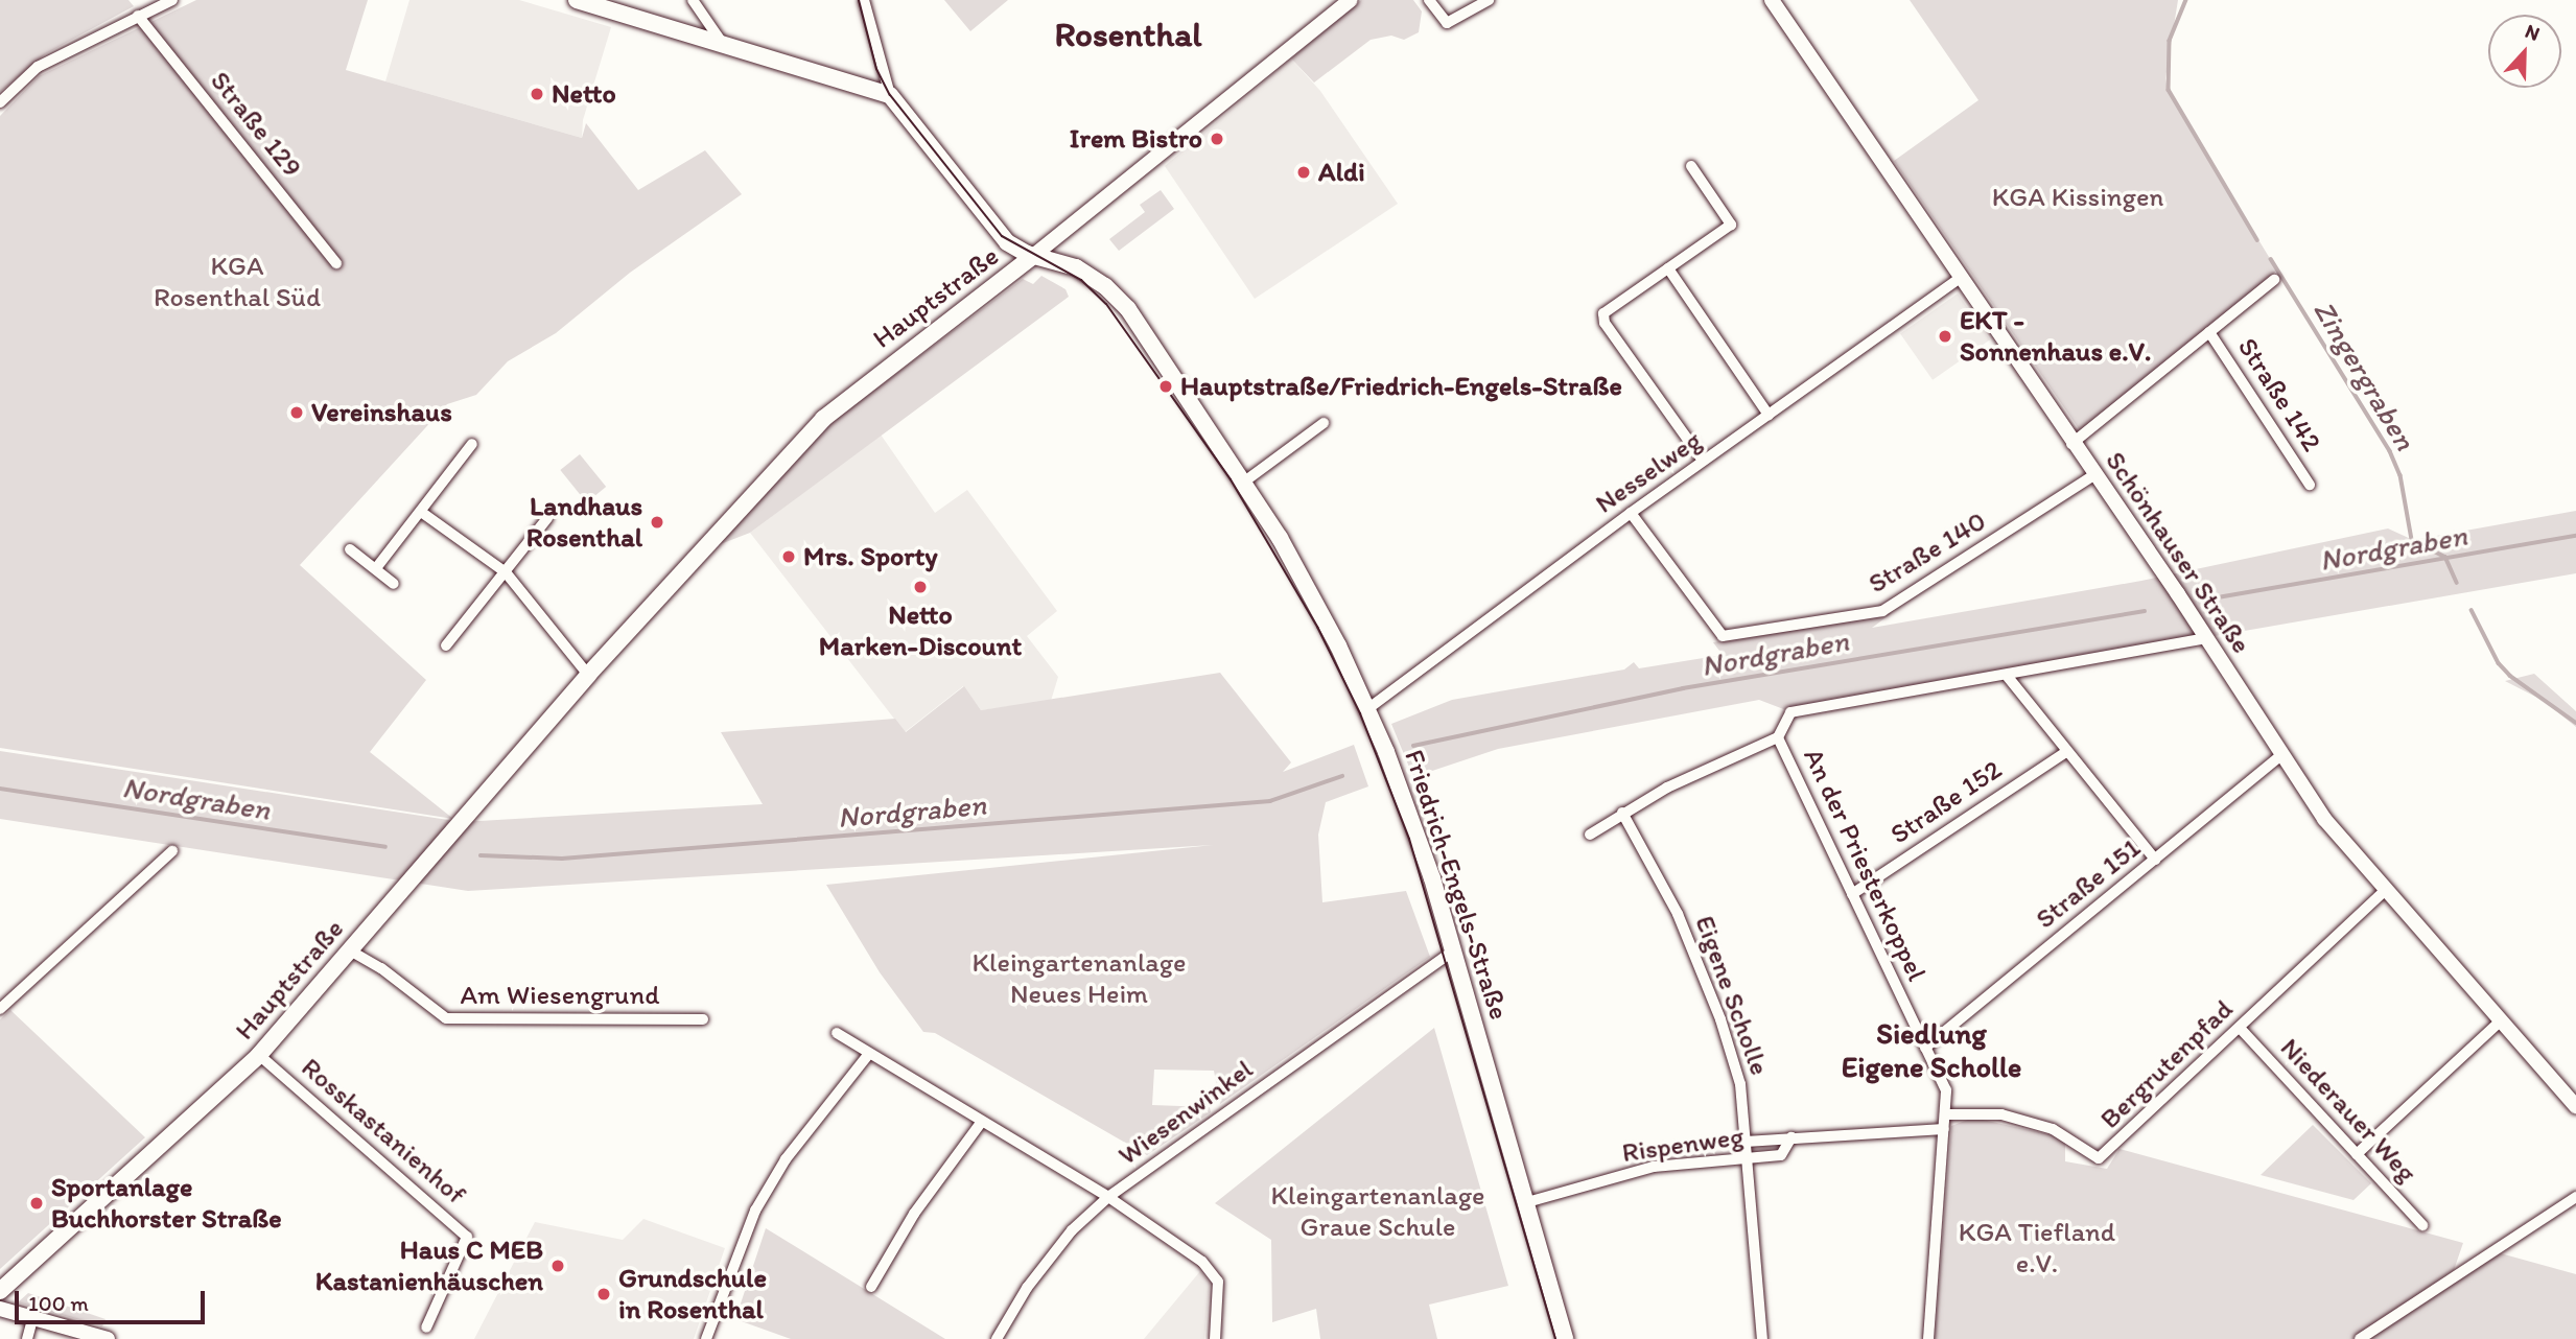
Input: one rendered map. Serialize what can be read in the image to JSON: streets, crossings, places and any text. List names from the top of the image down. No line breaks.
{"streets":{"main road":["Hauptstraße","Friedrich-Engels-Straße"],"street":["Straße 129","Straße 142","Nesselweg","Straße 140","Schönhauser Straße","Straße 152","An der Priesterkoppel","Straße 151","Am Wiesengrund","Eigene Scholle","Bergrutenpfad","Niederauer Weg","Wiesenwinkel","Rosskastanienhof","Rispenweg"]},"crossings":[["Hauptstraße","Friedrich-Engels-Straße"],["Hauptstraße","Am Wiesengrund"],["Hauptstraße","Rosskastanienhof"],["Nesselweg","Straße 140"],["Nesselweg","Schönhauser Straße"],["Nesselweg","Friedrich-Engels-Straße"],["Straße 140","Schönhauser Straße"],["Schönhauser Straße","Straße 151"],["Schönhauser Straße","Bergrutenpfad"],["Straße 152","An der Priesterkoppel"],["An der Priesterkoppel","Straße 151"],["An der Priesterkoppel","Bergrutenpfad"],["An der Priesterkoppel","Rispenweg"],["Friedrich-Engels-Straße","Wiesenwinkel"],["Friedrich-Engels-Straße","Rispenweg"],["Eigene Scholle","Rispenweg"],["Bergrutenpfad","Niederauer Weg"]],"districts":["Rosenthal","Siedlung Eigene Scholle"],"water":["Zingergraben","Nordgraben"],"parks":["KGA Kissingen","KGA Rosenthal Süd","Kleingartenanlage Neues Heim","Kleingartenanlage Graue Schule","KGA Tiefland e.V."],"places":["Netto","Irem Bistro","Aldi","EKT - Sonnenhaus e.V.","Hauptstraße/Friedrich-Engels-Straße","Vereinshaus","Landhaus Rosenthal","Mrs. Sporty","Netto Marken-Discount","Sportanlage Buchhorster Straße","Haus C MEB Kastanienhäuschen","Grundschule in Rosenthal"],"scale_bar":"100 m","north":"top"}
